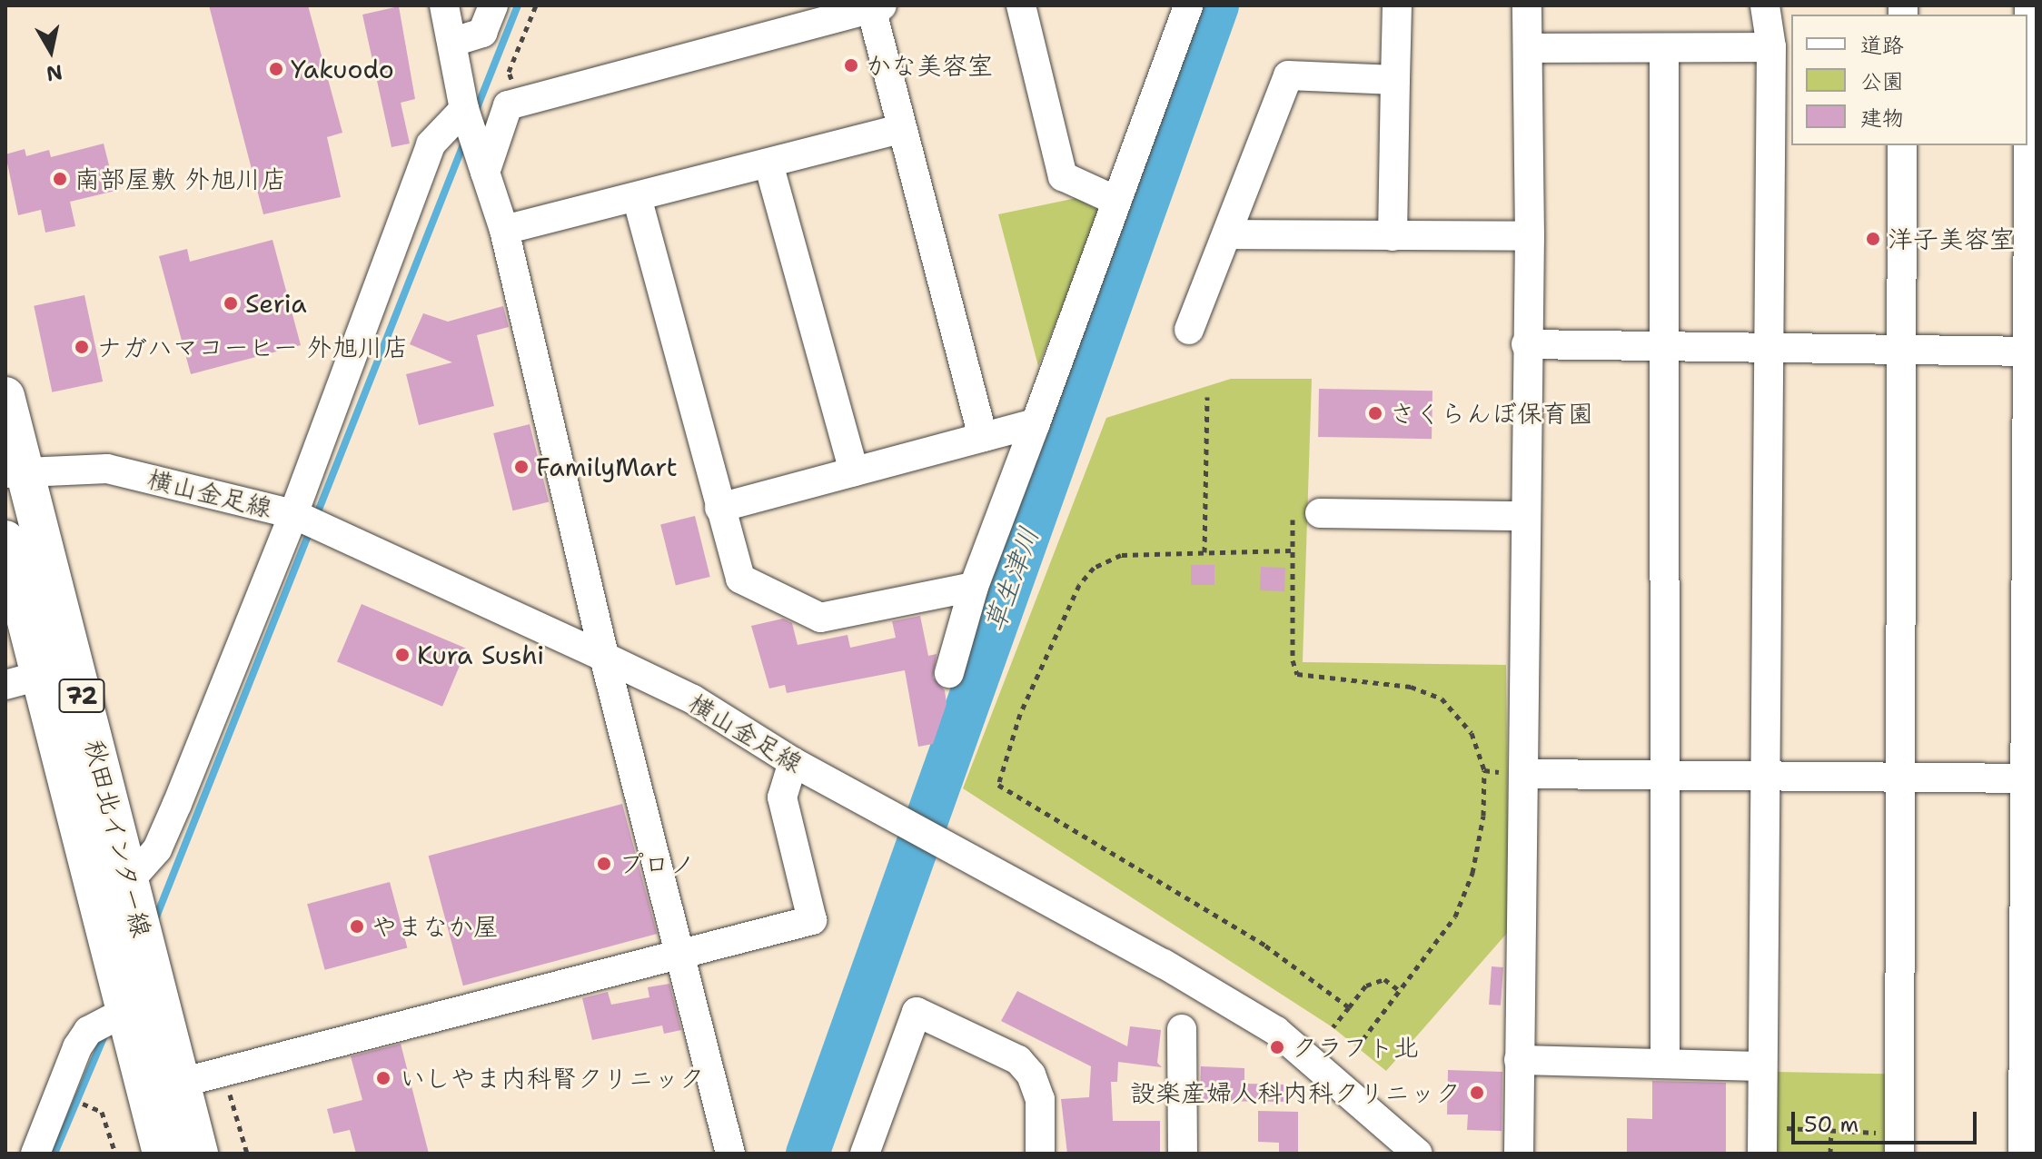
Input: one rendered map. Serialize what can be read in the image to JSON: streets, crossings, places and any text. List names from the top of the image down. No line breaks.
{"streets":{"main road":["72","秋田北インター線"],"street":["横山金足線"]},"crossings":[["横山金足線","秋田北インター線"]],"water":["草生津川"],"places":["かな美容室","Yakuodo","南部屋敷 外旭川店","洋子美容室","Seria","ナガハマコーヒー 外旭川店","さくらんぼ保育園","FamilyMart","Kura Sushi","プロノ","やまなか屋","クラフト北","いしやま内科腎クリニック","設楽産婦人科内科クリニック"],"legend":["道路","公園","建物"],"scale_bar":"50 m","north":"bottom"}
